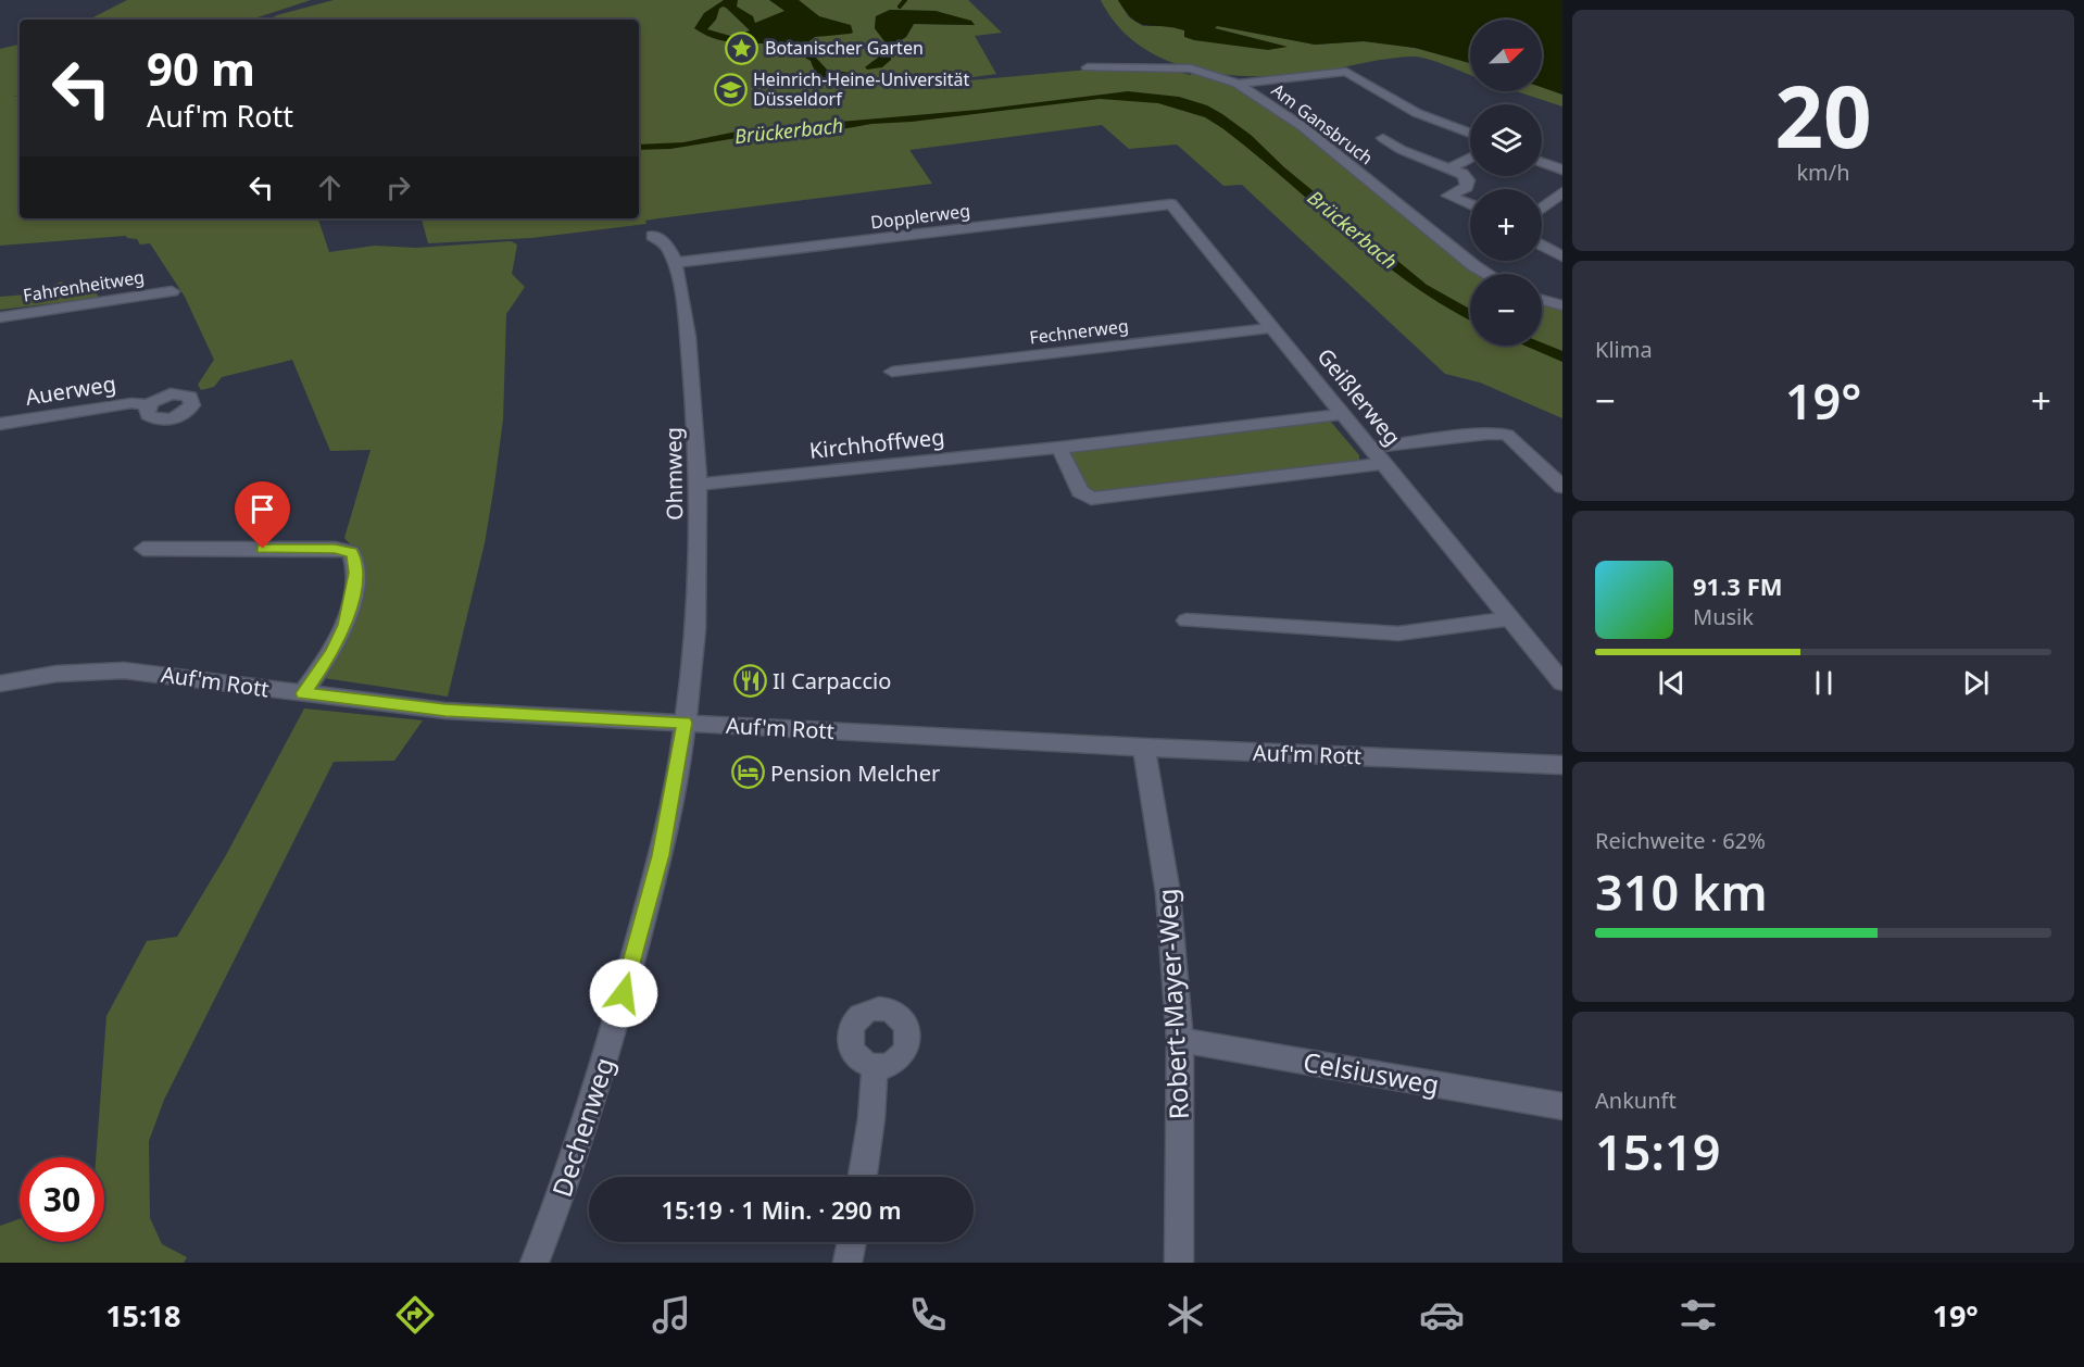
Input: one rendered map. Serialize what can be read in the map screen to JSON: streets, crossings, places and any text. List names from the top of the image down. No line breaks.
{"streets":{"street":["Am Gansbruch","Dopplerweg","Fahrenheitweg","Fechnerweg","Auerweg","Geißlerweg","Kirchhoffweg","Ohmweg","Auf'm Rott","Robert-Mayer-Weg","Celsiusweg","Dechenweg"]},"crossings":[["Dopplerweg","Geißlerweg"],["Dopplerweg","Ohmweg"],["Fechnerweg","Geißlerweg"],["Geißlerweg","Kirchhoffweg"],["Kirchhoffweg","Ohmweg"],["Ohmweg","Auf'm Rott"],["Ohmweg","Dechenweg"],["Auf'm Rott","Robert-Mayer-Weg"],["Auf'm Rott","Dechenweg"],["Robert-Mayer-Weg","Celsiusweg"]],"water":["Brückerbach"],"places":{"place":["Botanischer Garten"],"school or university":["Heinrich-Heine-Universität Düsseldorf"],"restaurant":["Il Carpaccio"],"hotel":["Pension Melcher"]},"north":"top right","page":{"tile":[["20","km/h"],"Klima",["Reichweite · 62%","310 km"],["Ankunft","15:19"]],"map_buttons":["+","−"],"turn":["90 m","Auf'm Rott"],"heat":["−","19°","+"],"song":["91.3 FM","Musik"],"limit":"30","trip":"15:19 · 1 Min. · 290 m","tabs":["15:18","19°"]}}
